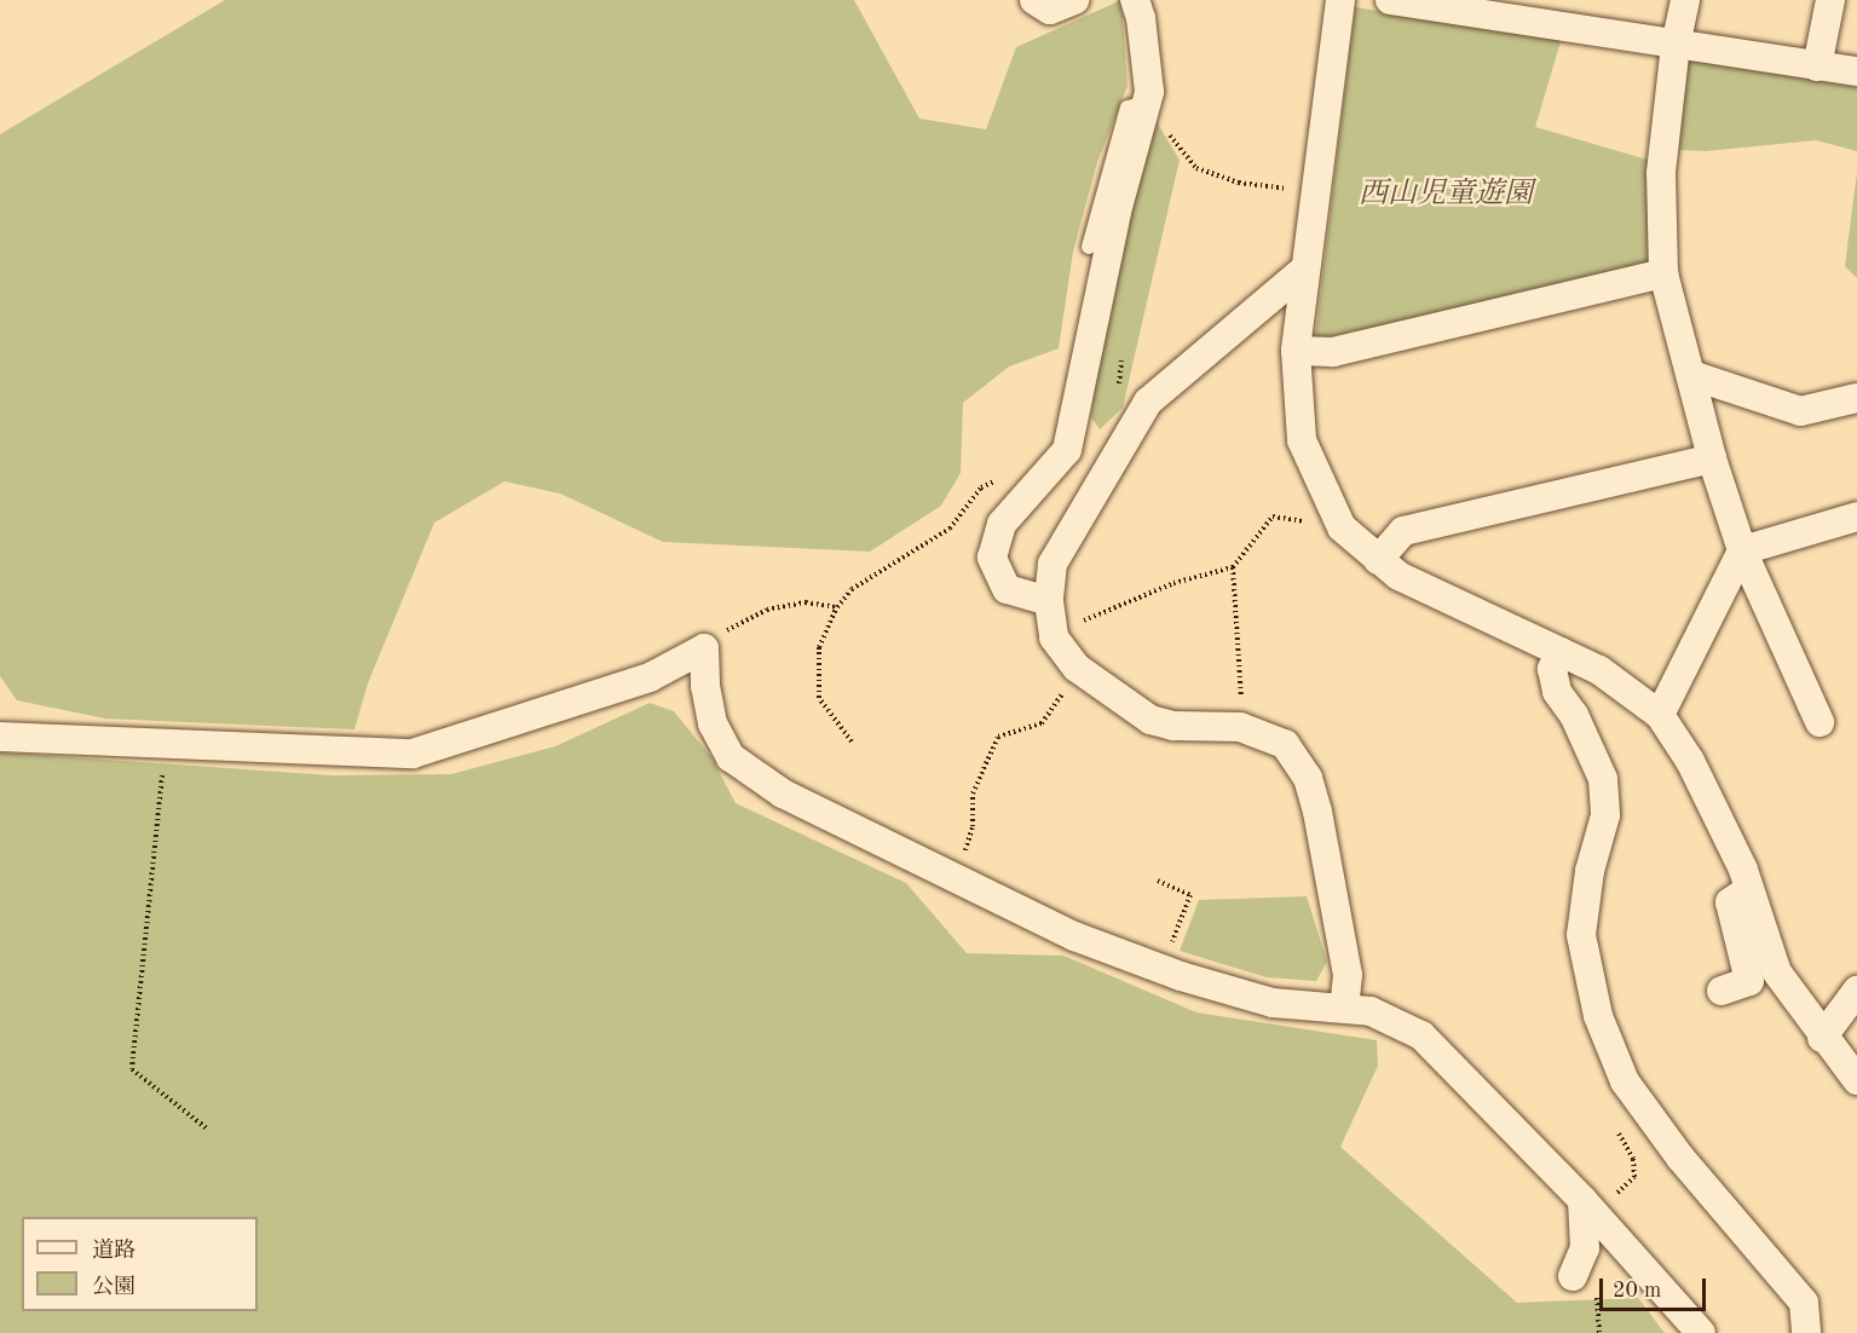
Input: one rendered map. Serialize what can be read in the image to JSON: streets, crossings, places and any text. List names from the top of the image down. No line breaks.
{"parks":["西山児童遊園"],"legend":["道路","公園"],"scale_bar":"20 m"}
